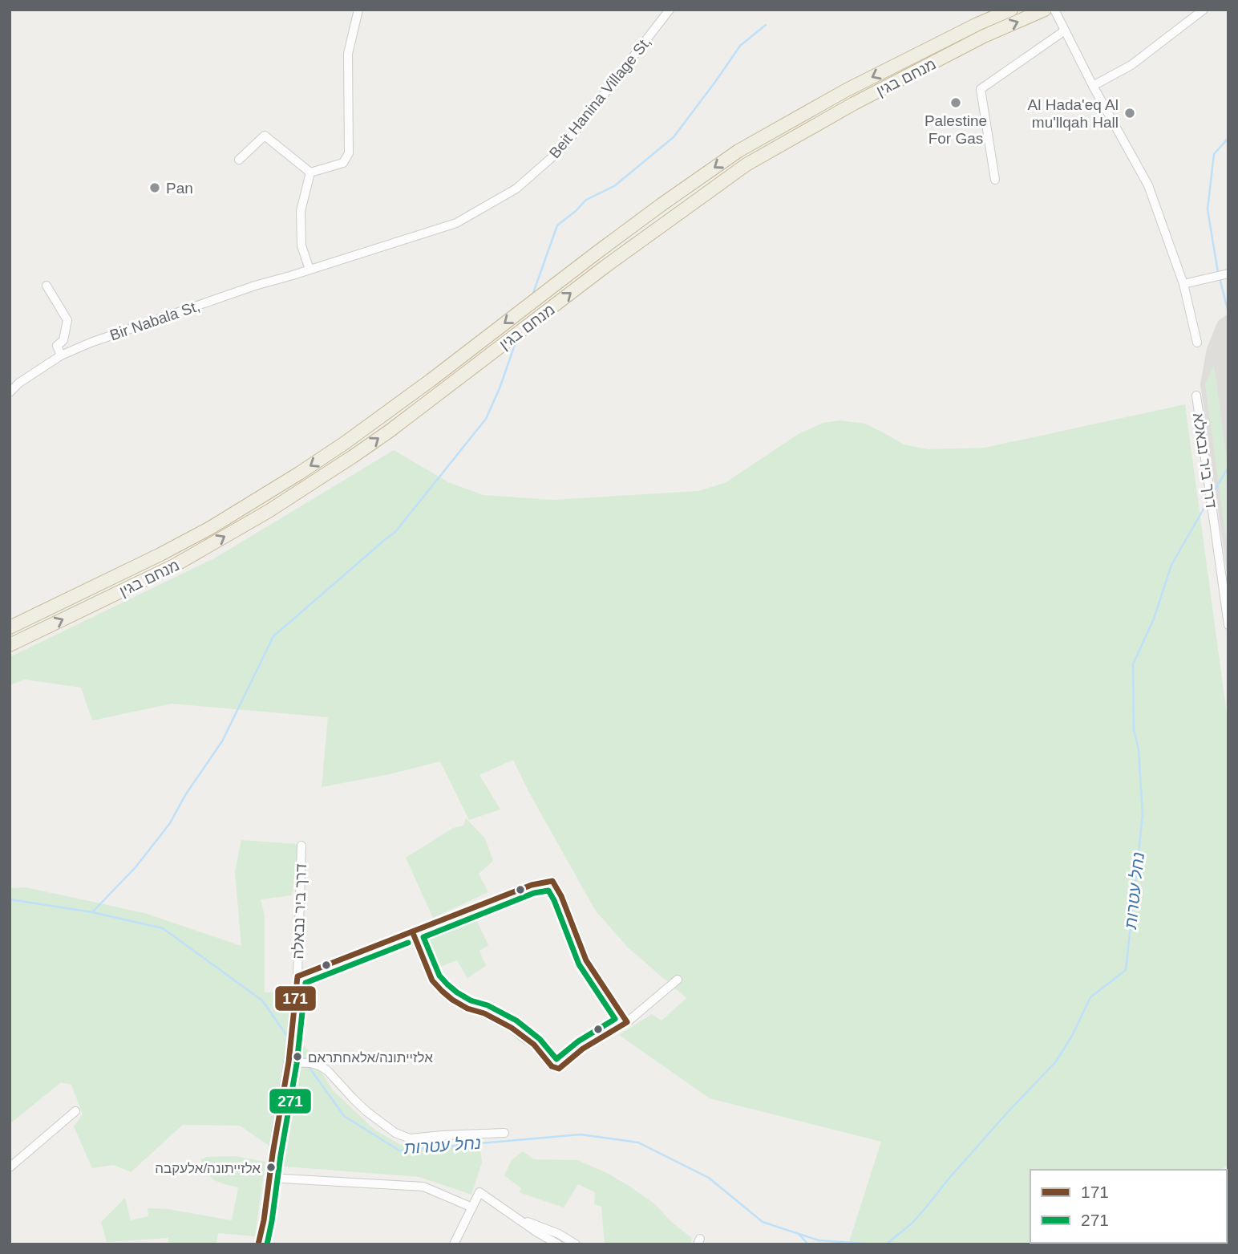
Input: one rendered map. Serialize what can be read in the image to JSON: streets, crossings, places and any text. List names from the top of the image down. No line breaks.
{"streets":{"highway":["מנחם בגין"],"street":["Beit Hanina Village St,","Bir Nabala St,","דרך ביר נבאלא","דרך ביר נבאלה"]},"crossings":[["Beit Hanina Village St,","Bir Nabala St,"]],"water":["נחל עטרות"],"places":["Palestine For Gas","Al Hada'eq Al mu'llqah Hall","Pan","אלזייתונה/אלאחתראם","אלזייתונה/אלעקבה"],"lines":["transit line 171","transit line 271"],"legend":["171","271"]}
